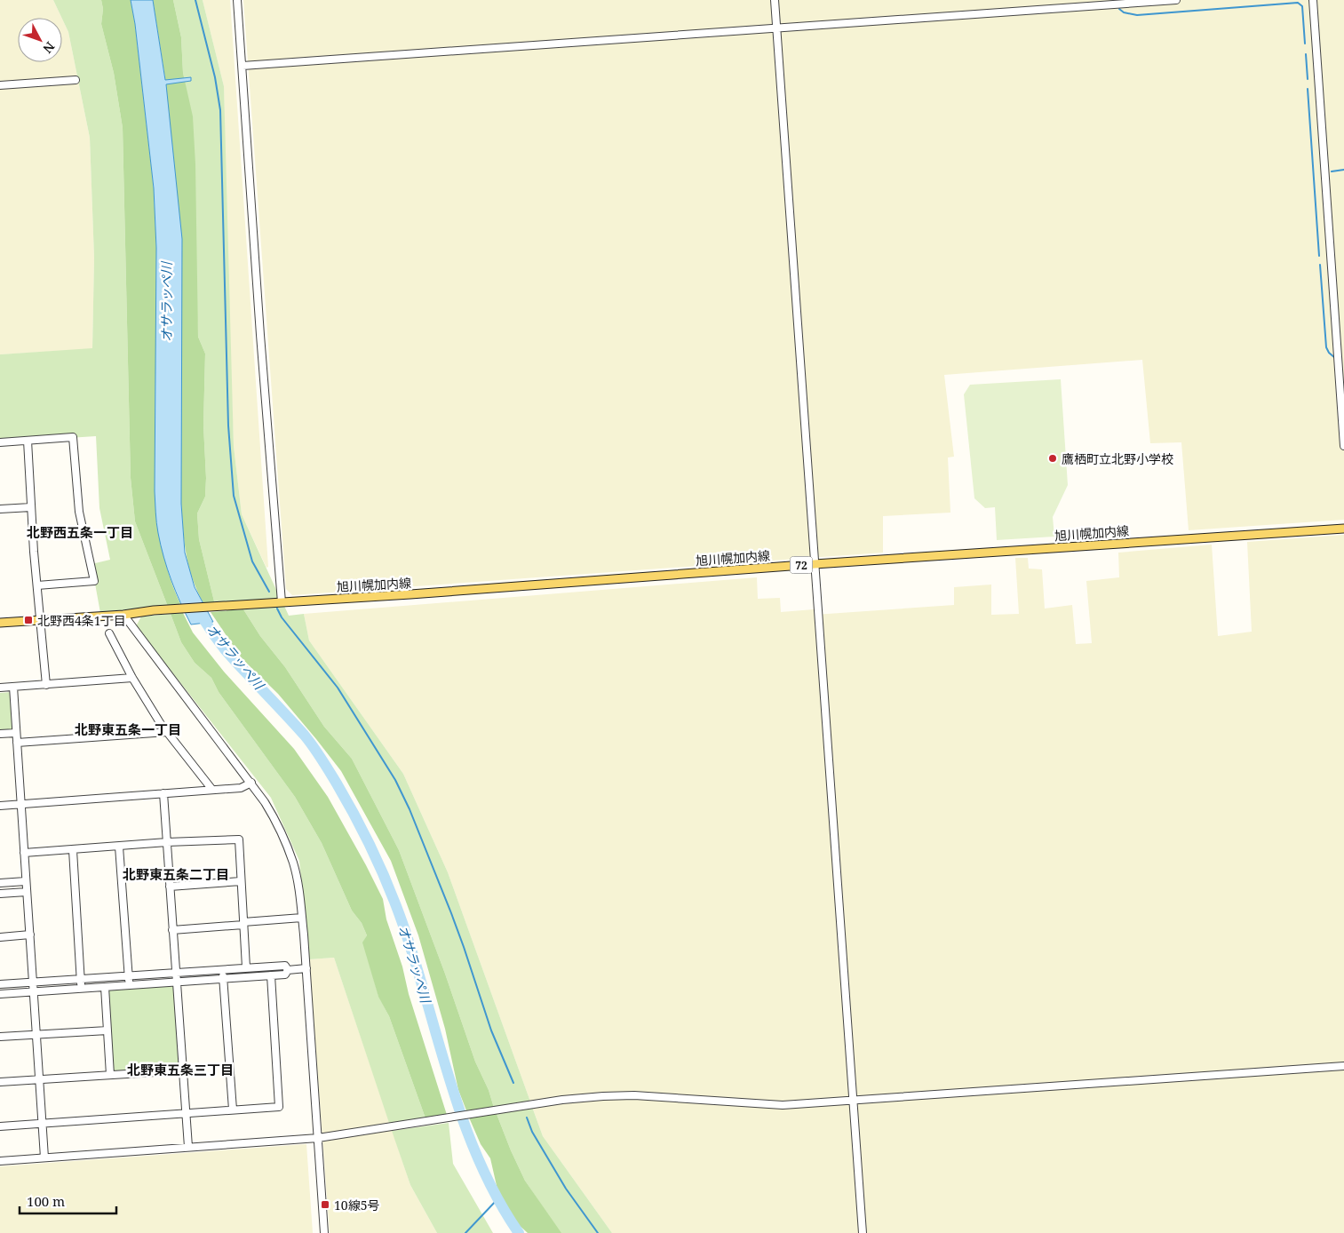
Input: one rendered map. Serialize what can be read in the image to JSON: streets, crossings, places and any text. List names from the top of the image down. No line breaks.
{"streets":{"main road":["旭川幌加内線","72"]},"crossings":[["旭川幌加内線","72"]],"districts":["北野西五条一丁目","北野東五条一丁目","北野東五条二丁目","北野東五条三丁目"],"water":["オサラッペ川"],"places":{"other":["鷹栖町立北野小学校"],"transit":["北野西4条1丁目","10線5号"]},"scale_bar":"100 m","north":"bottom right"}
